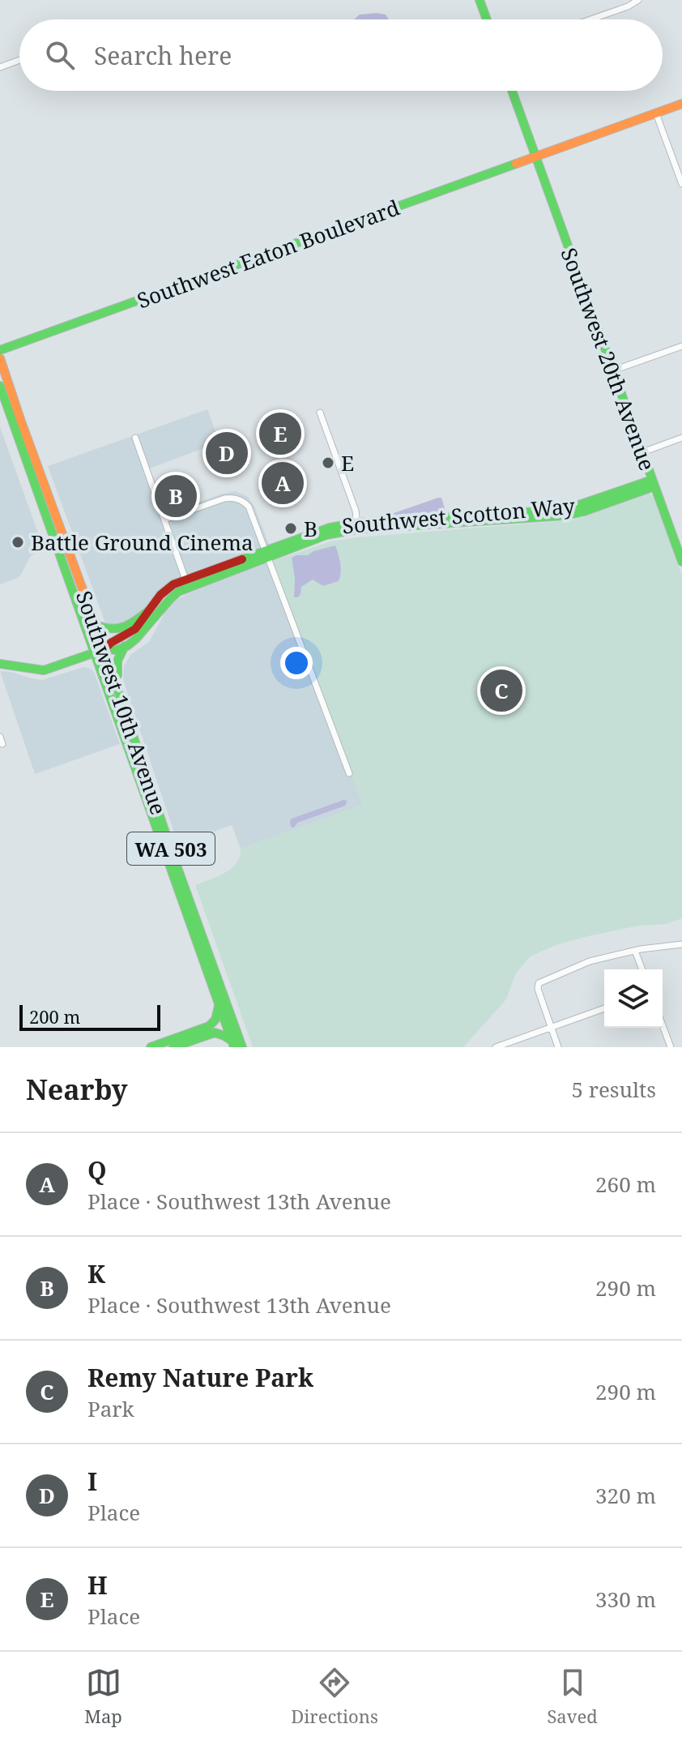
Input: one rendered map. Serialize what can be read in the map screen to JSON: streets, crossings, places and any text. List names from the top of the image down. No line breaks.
{"streets":{"main road":["Southwest Eaton Boulevard","Southwest 20th Avenue","Southwest Scotton Way","Southwest 10th Avenue","WA 503"]},"crossings":[["Southwest Eaton Boulevard","Southwest 20th Avenue"],["Southwest 20th Avenue","Southwest Scotton Way"],["Southwest Scotton Way","Southwest 10th Avenue"]],"places":["E","B","Battle Ground Cinema"],"scale_bar":"200 m","page":{"search":"Search here","pins":["E","D","A","B","C"],"scale":"200 m","heading":["Nearby","5 results"],"list":[{"mark":"A","name":"Q","note":"Place · Southwest 13th Avenue","value":"260 m"},{"mark":"B","name":"K","note":"Place · Southwest 13th Avenue","value":"290 m"},{"mark":"C","name":"Remy Nature Park","note":"Park","value":"290 m"},{"mark":"D","name":"I","note":"Place","value":"320 m"},{"mark":"E","name":"H","note":"Place","value":"330 m"}],"nav":["Map","Directions","Saved"]}}
